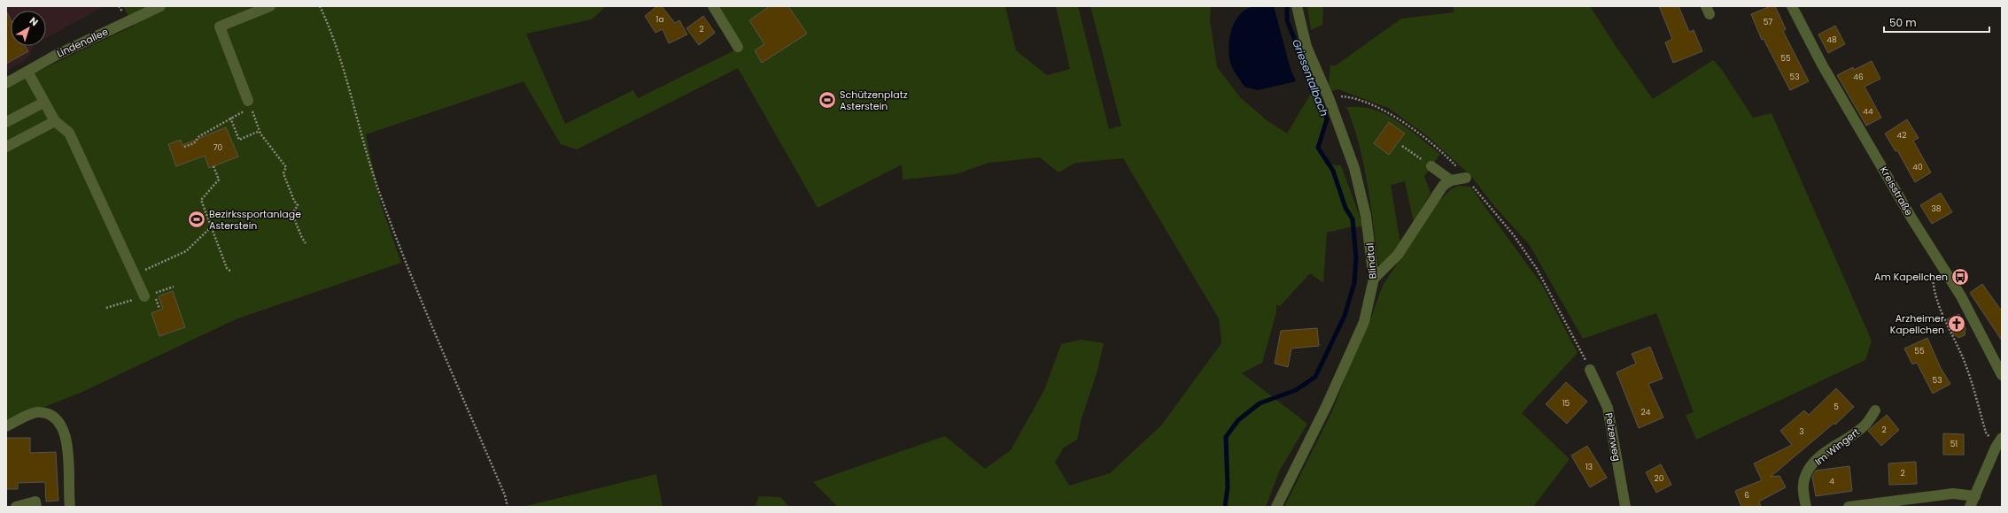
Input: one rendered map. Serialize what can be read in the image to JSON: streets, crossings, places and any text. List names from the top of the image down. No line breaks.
{"streets":{"street":["Lindenallee","Kreisstraße","Blindtal","Pelzerweg","Im Wingert"]},"water":["Griesentalbach"],"places":{"sports":["Schützenplatz Asterstein","Bezirkssportanlage Asterstein"],"bus stop":["Am Kapellchen"],"church":["Arzheimer Kapellchen"]},"house_numbers":["1a","57","2","48","55","53","46","44","42","70","40","38","55","53","15","5","24","2","3","51","13","2","20","4","6"],"scale_bar":"50 m","north":"top right"}
